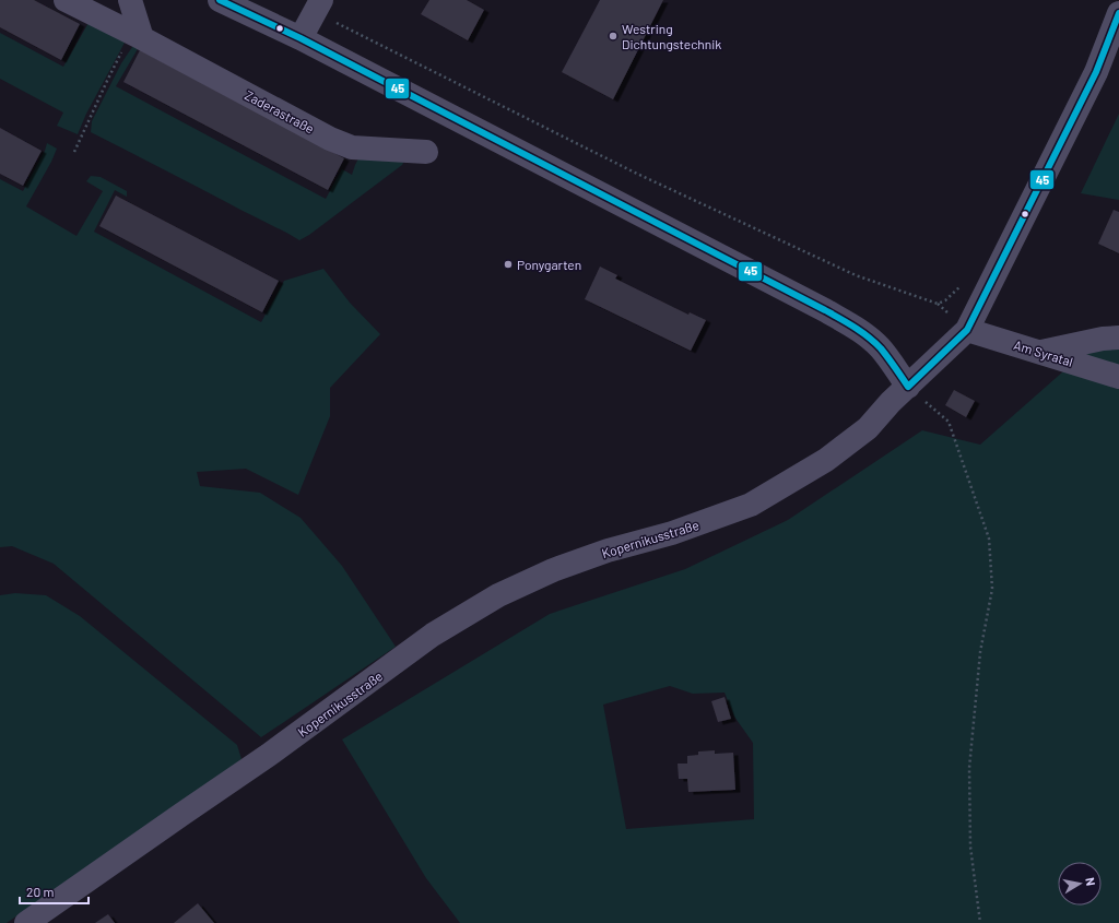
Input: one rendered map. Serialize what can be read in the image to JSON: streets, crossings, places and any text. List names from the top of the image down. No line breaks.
{"streets":{"street":["Zaderastraße","Am Syratal","Kopernikusstraße"]},"crossings":[["Am Syratal","Kopernikusstraße"]],"places":["Westring Dichtungstechnik","Ponygarten"],"lines":["transit line 45"],"scale_bar":"20 m","north":"right"}
